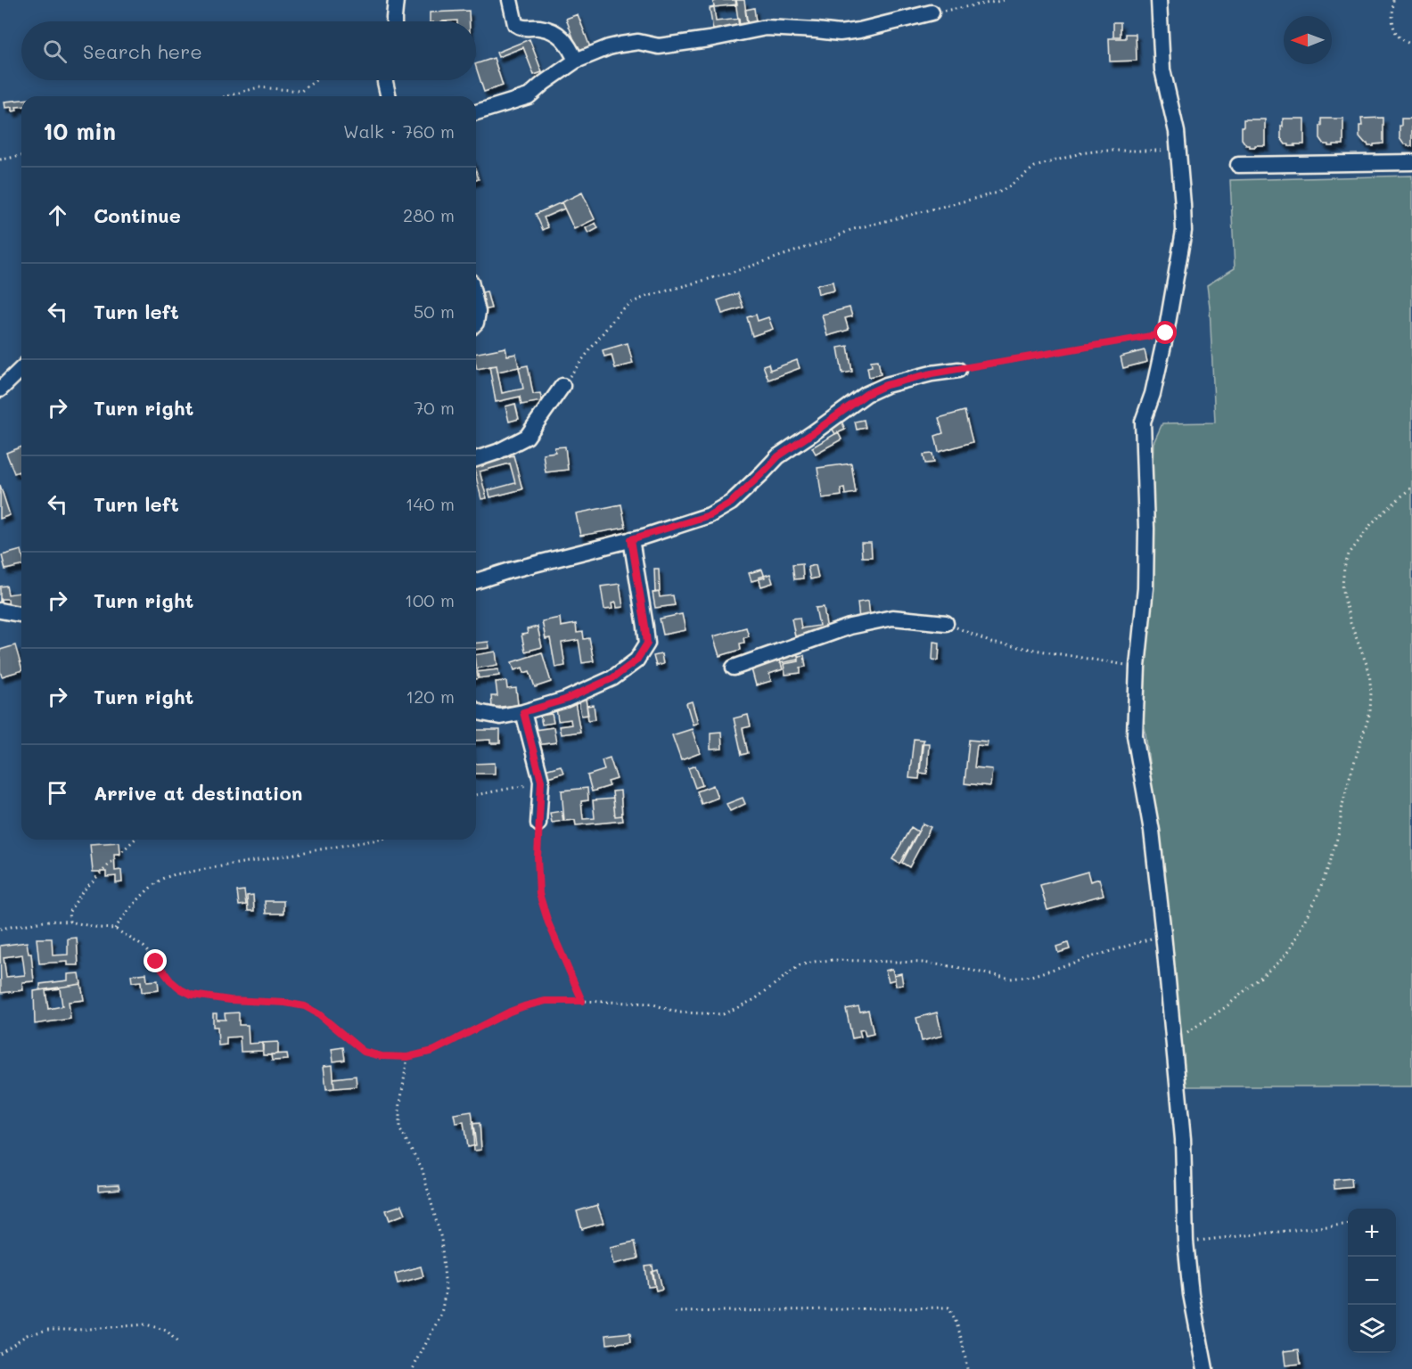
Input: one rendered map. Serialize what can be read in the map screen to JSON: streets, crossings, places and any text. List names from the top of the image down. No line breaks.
{"north":"left","page":{"search":"Search here","heading":["10 min","Walk · 760 m"],"list":[["Continue","280 m"],["Turn left","50 m"],["Turn right","70 m"],["Turn left","140 m"],["Turn right","100 m"],["Turn right","120 m"],"Arrive at destination"],"map_buttons":["+","−"]}}
